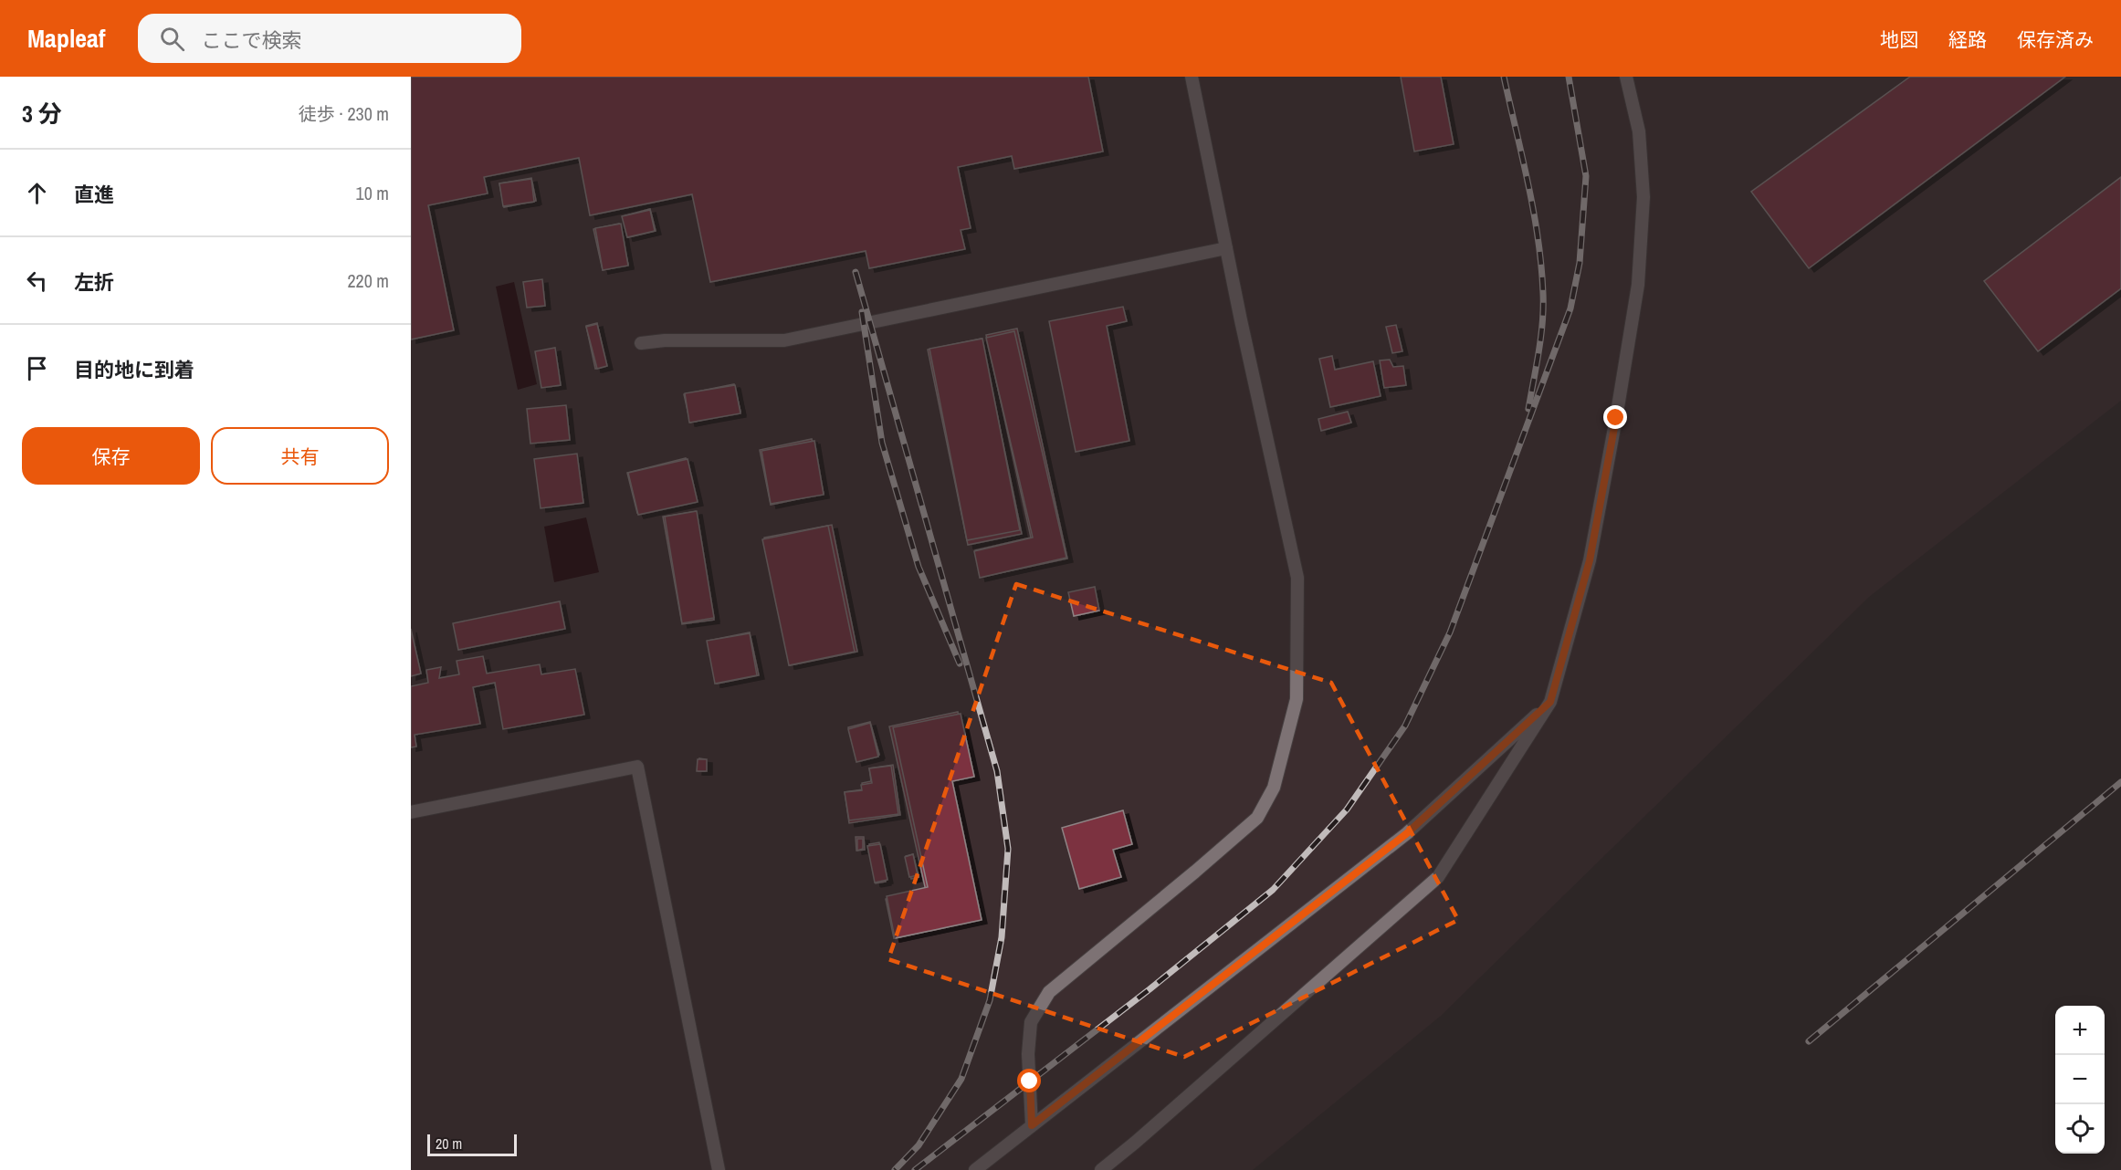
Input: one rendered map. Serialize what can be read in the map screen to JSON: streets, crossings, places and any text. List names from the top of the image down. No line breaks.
{"scale_bar":"20 m","page":{"header":"Mapleaf","search":"ここで検索","nav":["地図","経路","保存済み"],"heading":["3 分","徒歩 · 230 m"],"list":[["直進","10 m"],["左折","220 m"],"目的地に到着"],"buttons":["保存","共有"],"map_buttons":["+","−"],"scale":"20 m"}}
